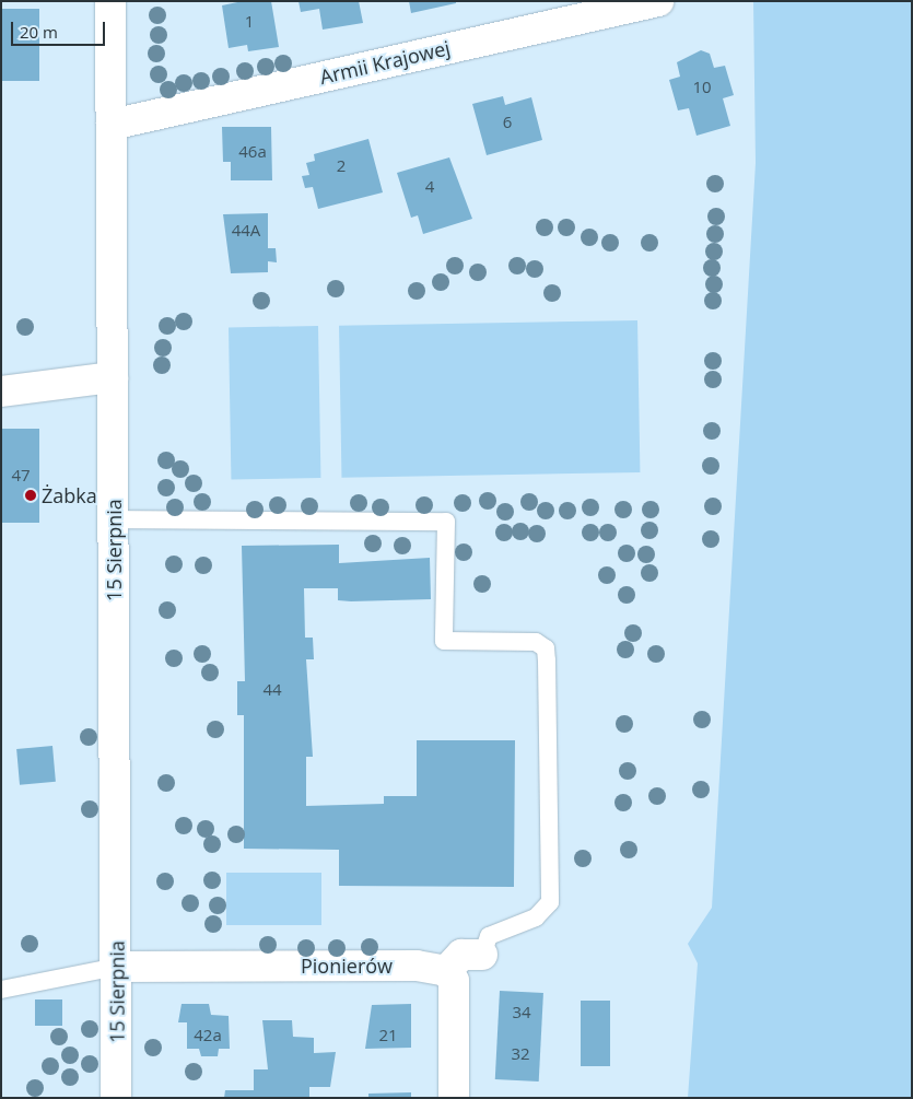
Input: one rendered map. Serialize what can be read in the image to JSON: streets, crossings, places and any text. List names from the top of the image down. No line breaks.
{"streets":{"street":["Armii Krajowej","15 Sierpnia","Pionierów"]},"crossings":[["Armii Krajowej","15 Sierpnia"],["15 Sierpnia","Pionierów"]],"places":["Żabka"],"house_numbers":["1","10","6","46a","2","4","44A","47","44","34","42a","21","32"],"scale_bar":"20 m"}
